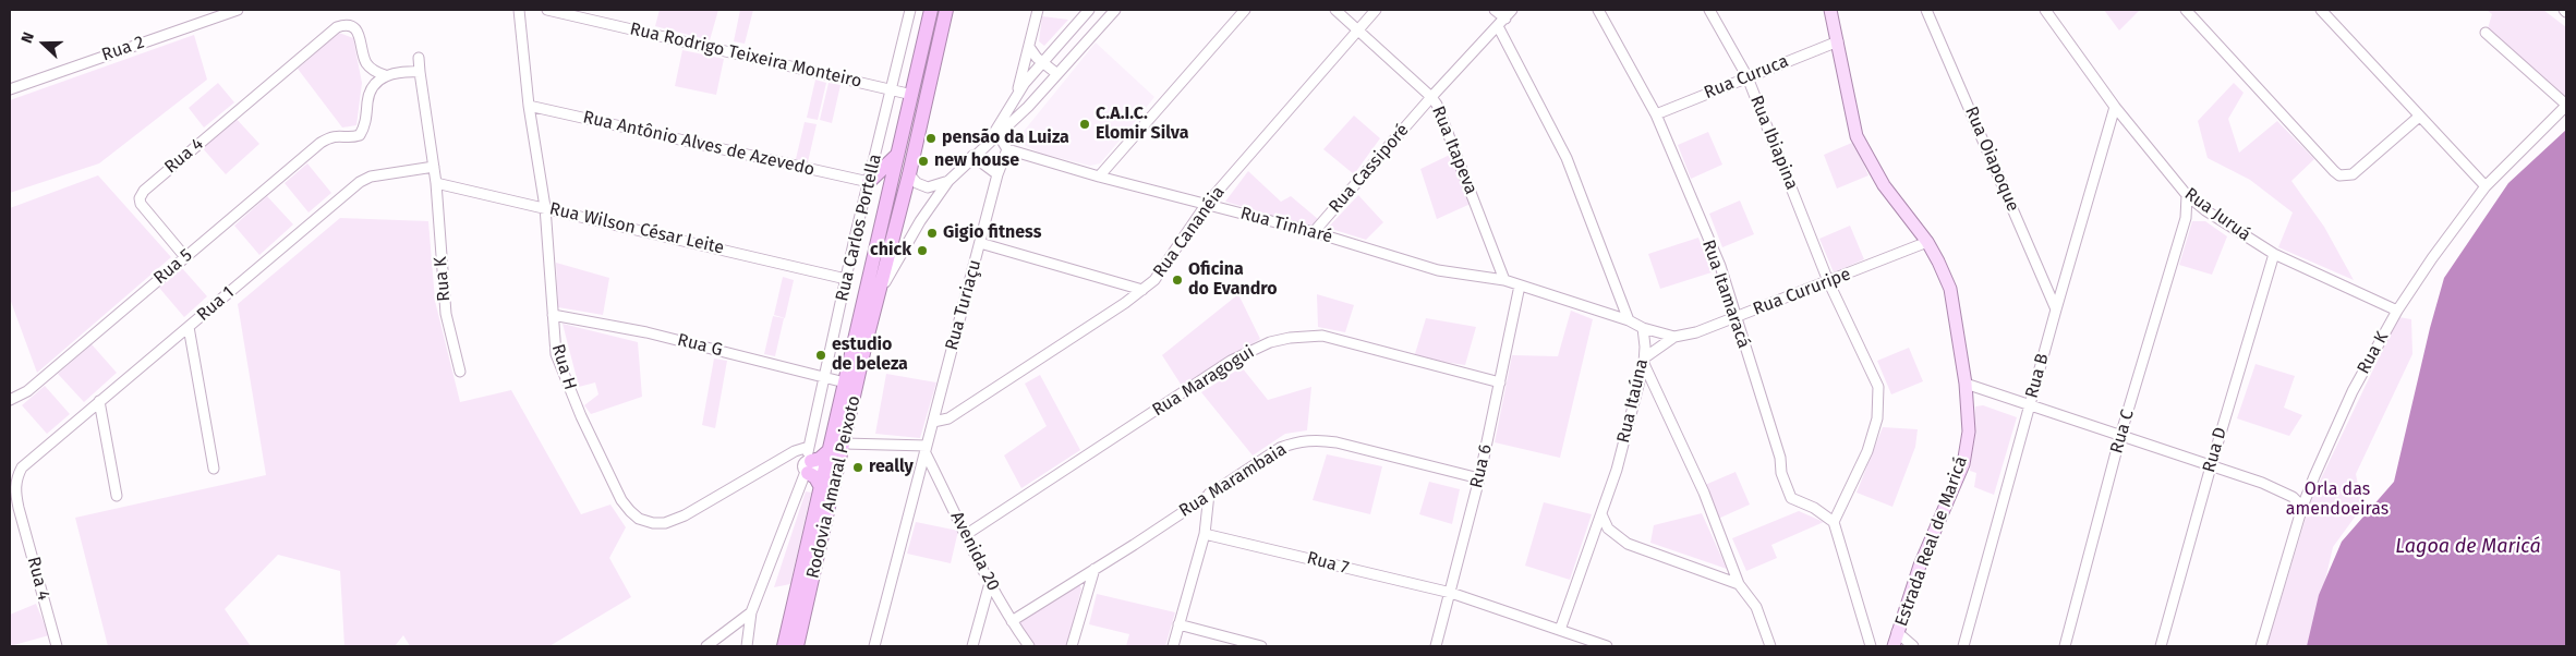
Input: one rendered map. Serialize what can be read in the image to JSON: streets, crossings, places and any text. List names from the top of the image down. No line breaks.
{"streets":{"highway":["Rodovia Amaral Peixoto"],"main road":["Estrada Real de Maricá"],"street":["Rua 2","Rua Rodrigo Teixeira Monteiro","Rua Curuca","Rua Ibiapina","Rua Antônio Alves de Azevedo","Rua Itapeva","Rua 4","Rua Oiapoque","Rua Cassiporé","Rua Juruá","Rua Tinharé","Rua Carlos Portella","Rua Wilson César Leite","Rua Cananéia","Rua 5","Rua K","Rua Cururipe","Rua Itamaracá","Rua 1","Rua Turiaçu","Rua G","Rua H","Rua B","Rua Maragogui","Rua Itaúna","Rua C","Rua D","Rua 6","Rua Marambaia","Avenida 20","Rua 7"]},"crossings":[["Rua Rodrigo Teixeira Monteiro","Rua Carlos Portella"],["Rua Rodrigo Teixeira Monteiro","Rodovia Amaral Peixoto"],["Rua Curuca","Rua Ibiapina"],["Rua Curuca","Rua Itamaracá"],["Rua Curuca","Estrada Real de Maricá"],["Rua Ibiapina","Rua Cururipe"],["Rua Ibiapina","Rua Itamaracá"],["Rua Antônio Alves de Azevedo","Rua Carlos Portella"],["Rua Antônio Alves de Azevedo","Rua H"],["Rua Itapeva","Rua Cassiporé"],["Rua Itapeva","Rua Tinharé"],["Rua Itapeva","Rua Cananéia"],["Rua 4","Rua 5"],["Rua 4","Rua 1"],["Rua Oiapoque","Rua B"],["Rua Cassiporé","Rua Tinharé"],["Rua Juruá","Rua K"],["Rua Juruá","Rua B"],["Rua Juruá","Rua C"],["Rua Juruá","Rua D"],["Rua Tinharé","Rua Cananéia"],["Rua Tinharé","Rua Turiaçu"],["Rua Carlos Portella","Rua Wilson César Leite"],["Rua Carlos Portella","Rua G"],["Rua Carlos Portella","Rua H"],["Rua Wilson César Leite","Rua K"],["Rua Wilson César Leite","Rua 1"],["Rua Wilson César Leite","Rua H"],["Rua Cananéia","Rua Turiaçu"],["Rua K","Rua 1"],["Rua Cururipe","Rua Itamaracá"],["Rua Cururipe","Rua Itaúna"],["Rua Cururipe","Estrada Real de Maricá"],["Rua Turiaçu","Avenida 20"],["Rua G","Rua H"],["Rua G","Rodovia Amaral Peixoto"],["Rua Maragogui","Rua 6"],["Rua Maragogui","Avenida 20"],["Rua 6","Rua Marambaia"],["Rua 6","Rua 7"],["Rua Marambaia","Avenida 20"]],"water":["Lagoa de Maricá"],"parks":["Orla das amendoeiras"],"places":["C.A.I.C. Elomir Silva","pensão da Luiza","new house","Gigio fitness","chick","Oficina do Evandro","estudio de beleza","really"],"north":"left"}
